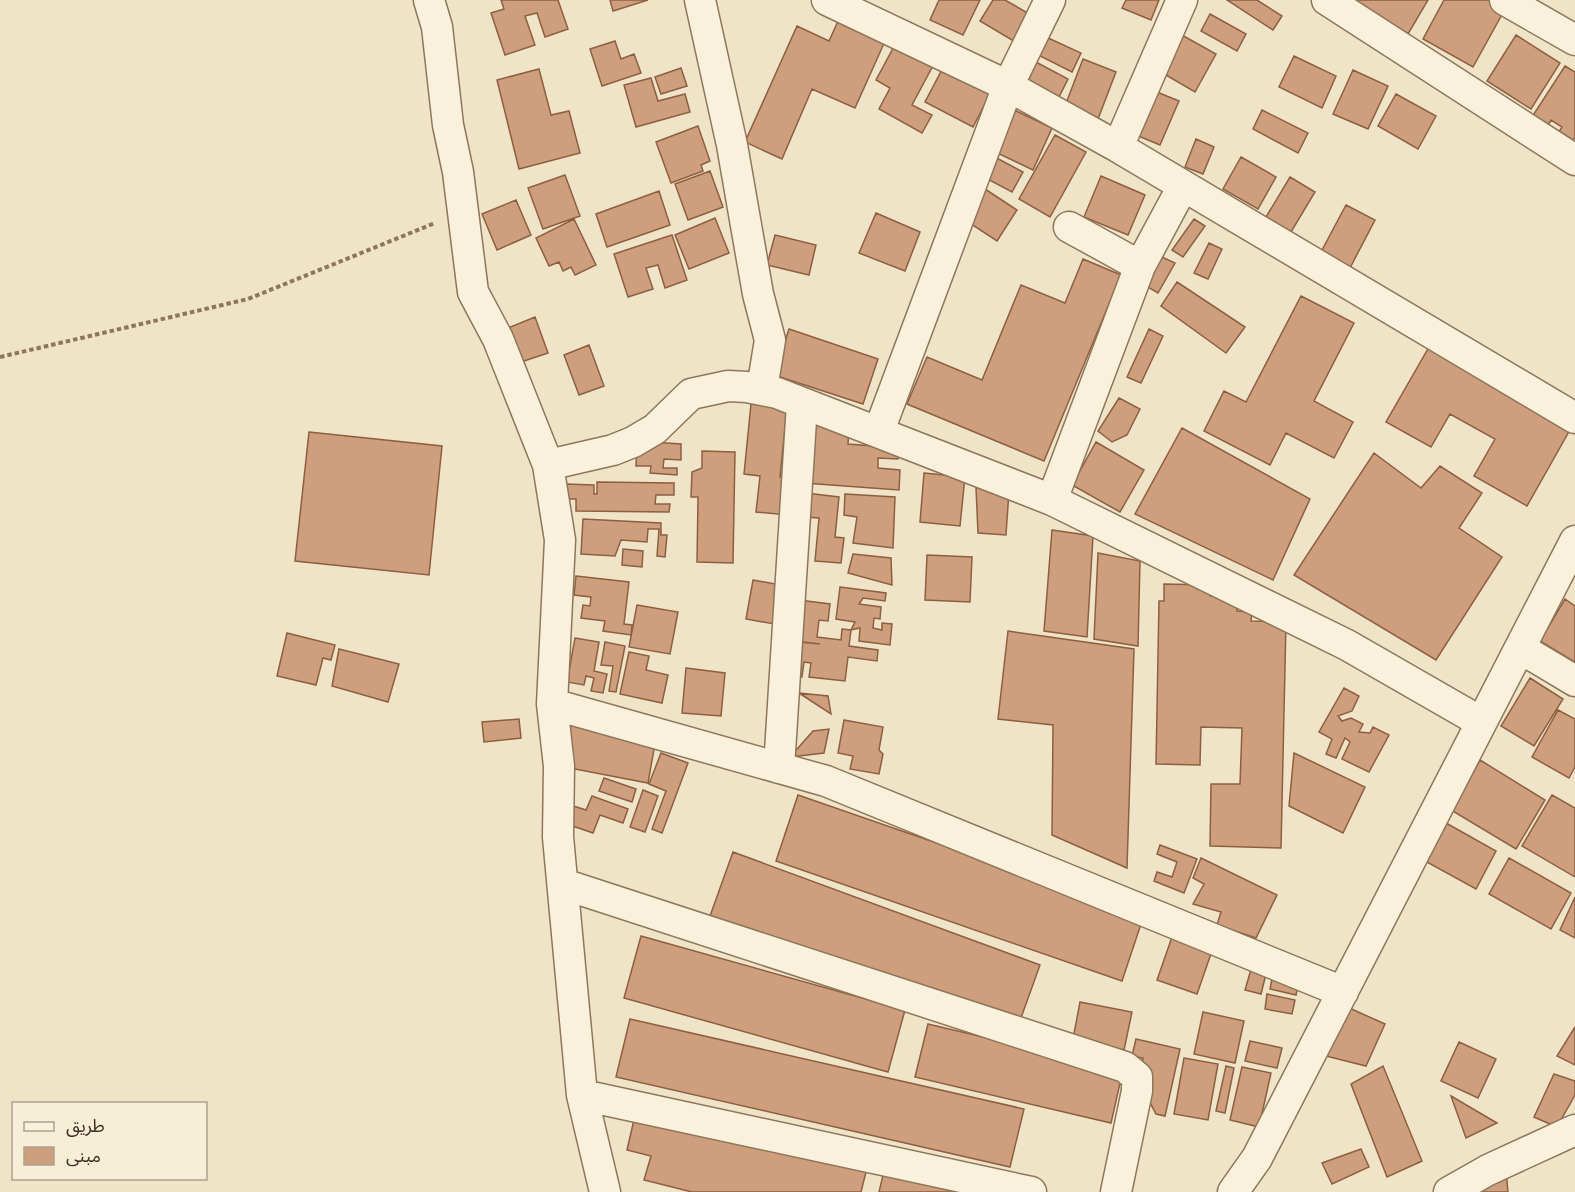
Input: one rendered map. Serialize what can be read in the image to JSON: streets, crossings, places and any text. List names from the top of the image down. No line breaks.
{"legend":["طريق","مبنى"]}
